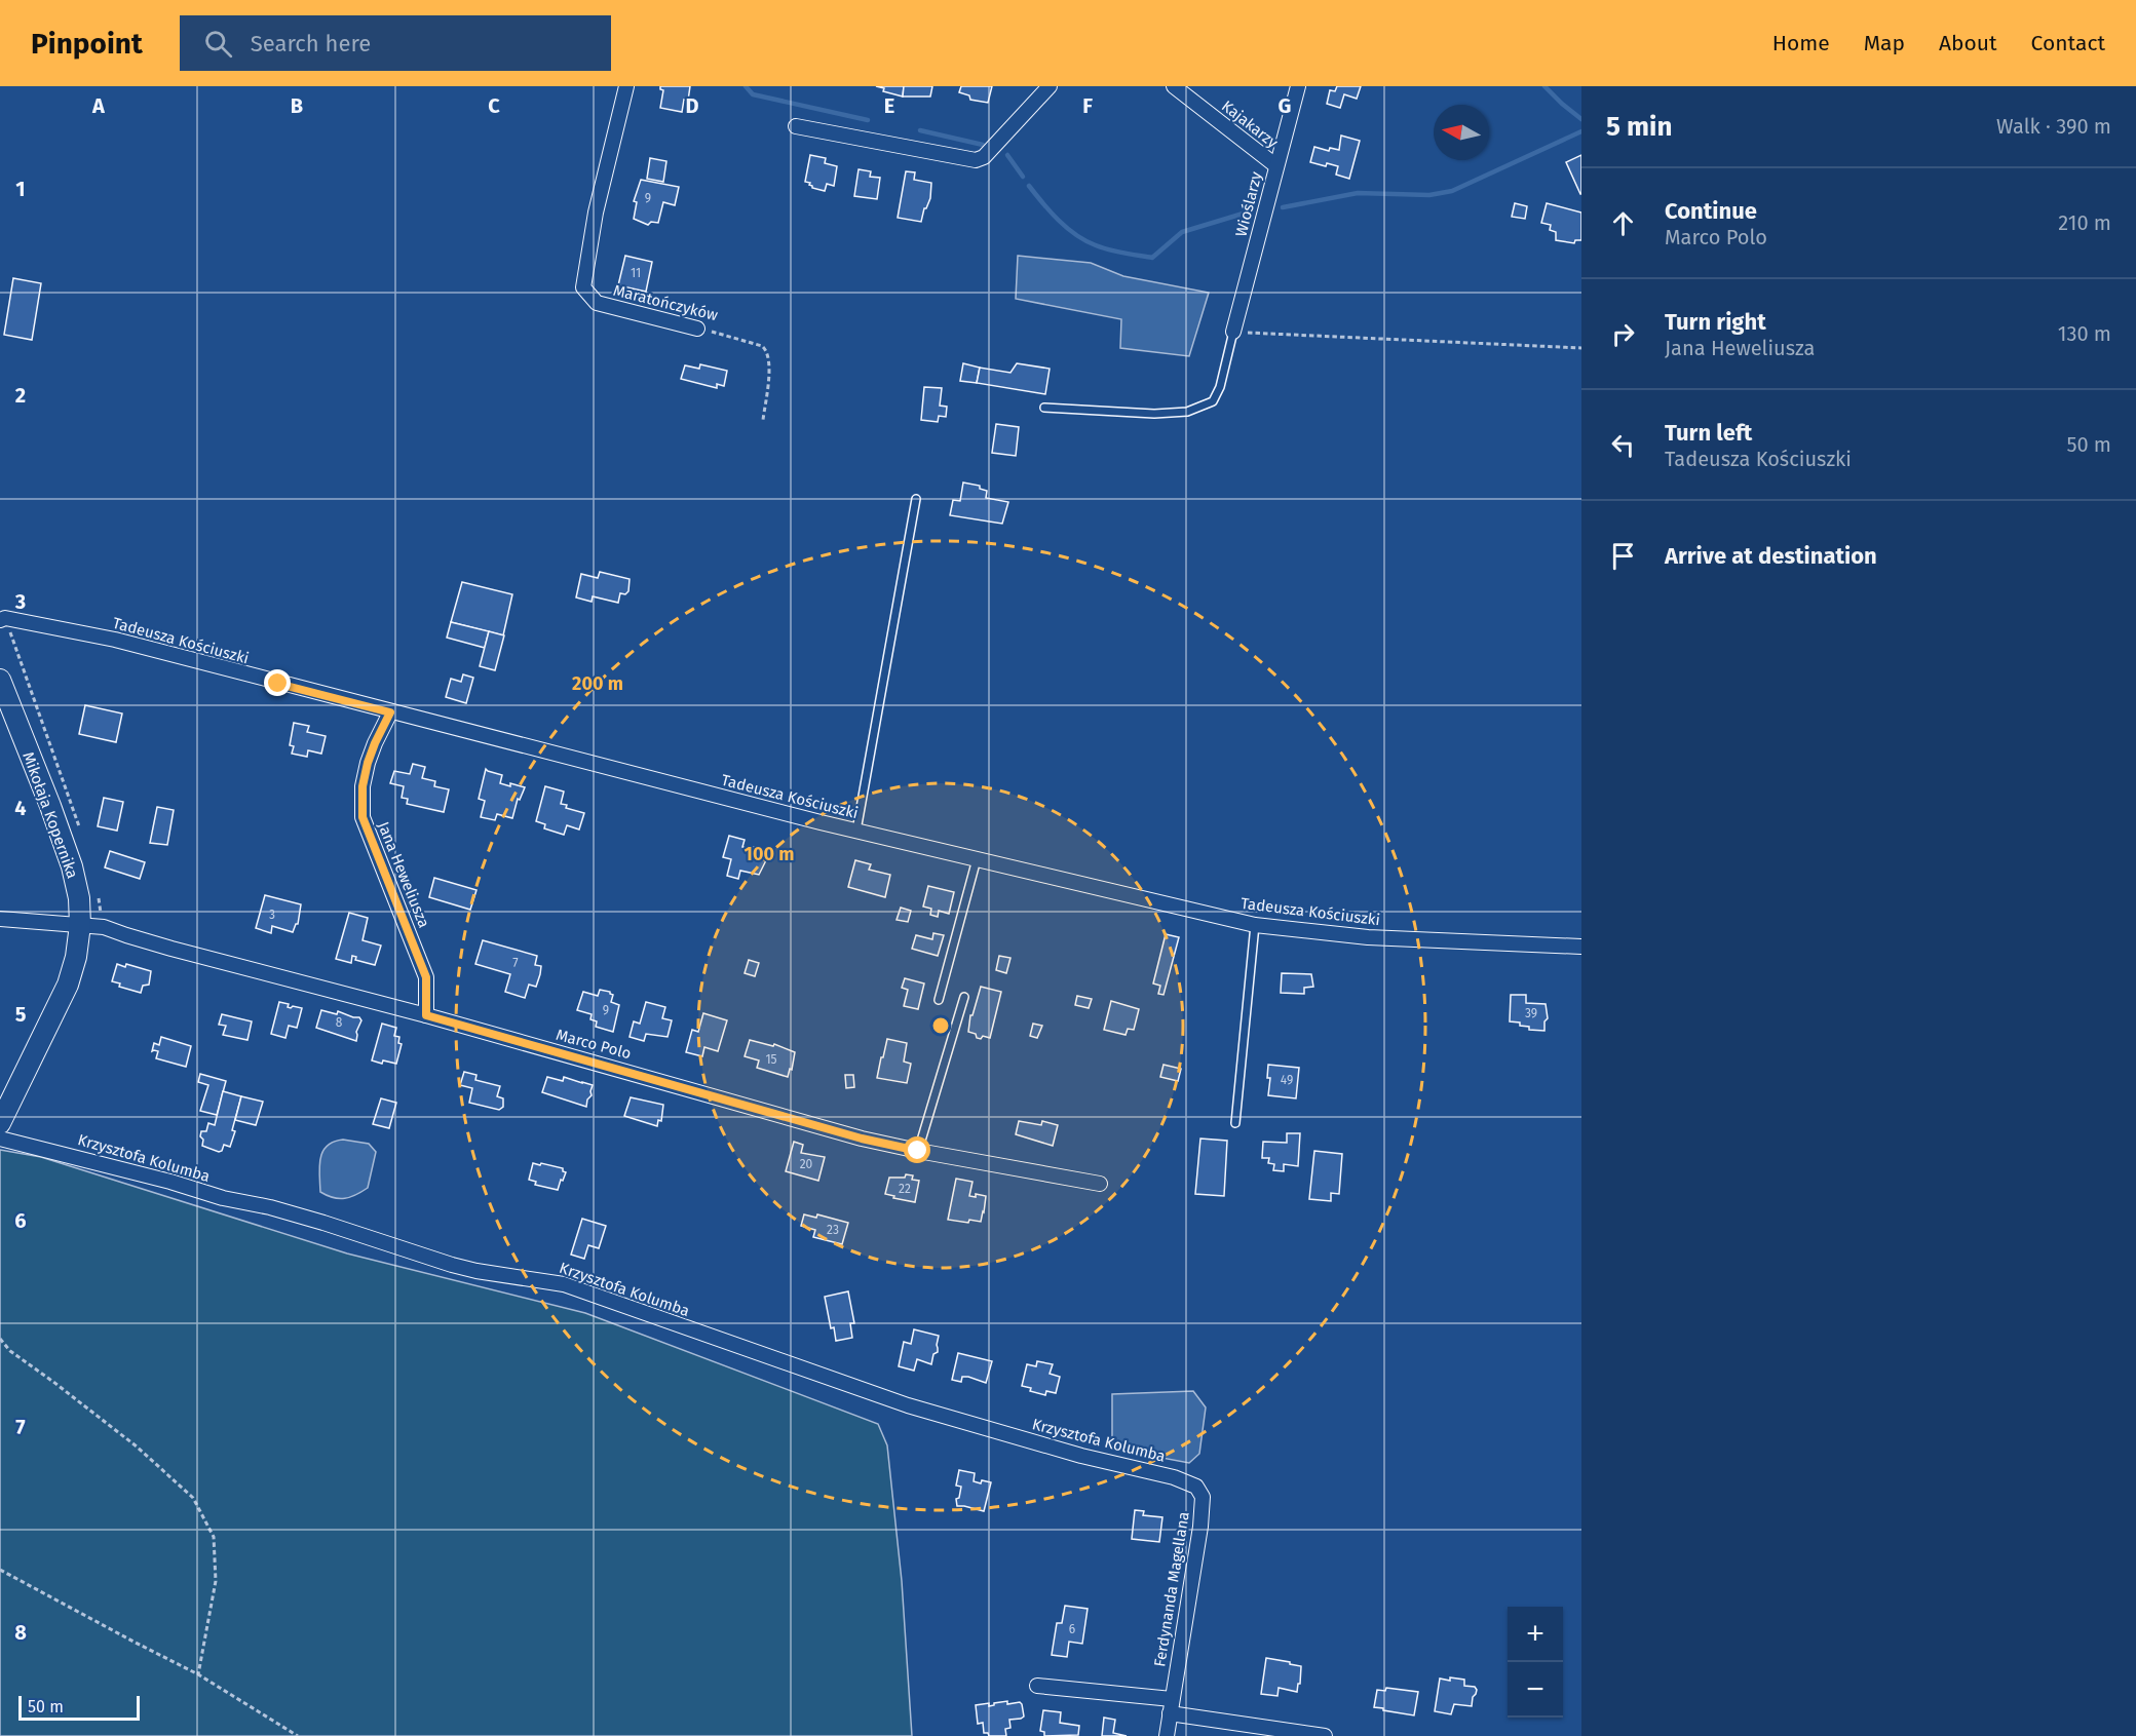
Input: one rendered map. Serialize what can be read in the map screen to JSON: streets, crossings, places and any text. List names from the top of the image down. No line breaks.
{"streets":{"street":["Kajakarzy","Wioślarzy","Maratończyków","Tadeusza Kościuszki","Mikołaja Kopernika","Jana Heweliusza","Marco Polo","Krzysztofa Kolumba","Ferdynanda Magellana"]},"crossings":[["Kajakarzy","Wioślarzy"],["Tadeusza Kościuszki","Jana Heweliusza"],["Mikołaja Kopernika","Marco Polo"],["Jana Heweliusza","Marco Polo"],["Krzysztofa Kolumba","Ferdynanda Magellana"]],"house_numbers":["9","11","3","7","9","39","8","15","49","20","22","23","6"],"scale_bar":"50 m","north":"left","page":{"header":"Pinpoint","search":"Search here","nav":["Home","Map","About","Contact"],"heading":["5 min","Walk · 390 m"],"list":[["Continue","Marco Polo","210 m"],["Turn right","Jana Heweliusza","130 m"],["Turn left","Tadeusza Kościuszki","50 m"],"Arrive at destination"],"map_buttons":["+","−"],"scale":"50 m"},"grid":{"columns":["A","B","C","D","E","F","G"],"rows":["1","2","3","4","5","6","7","8"]},"rings":["200 m","100 m"]}
